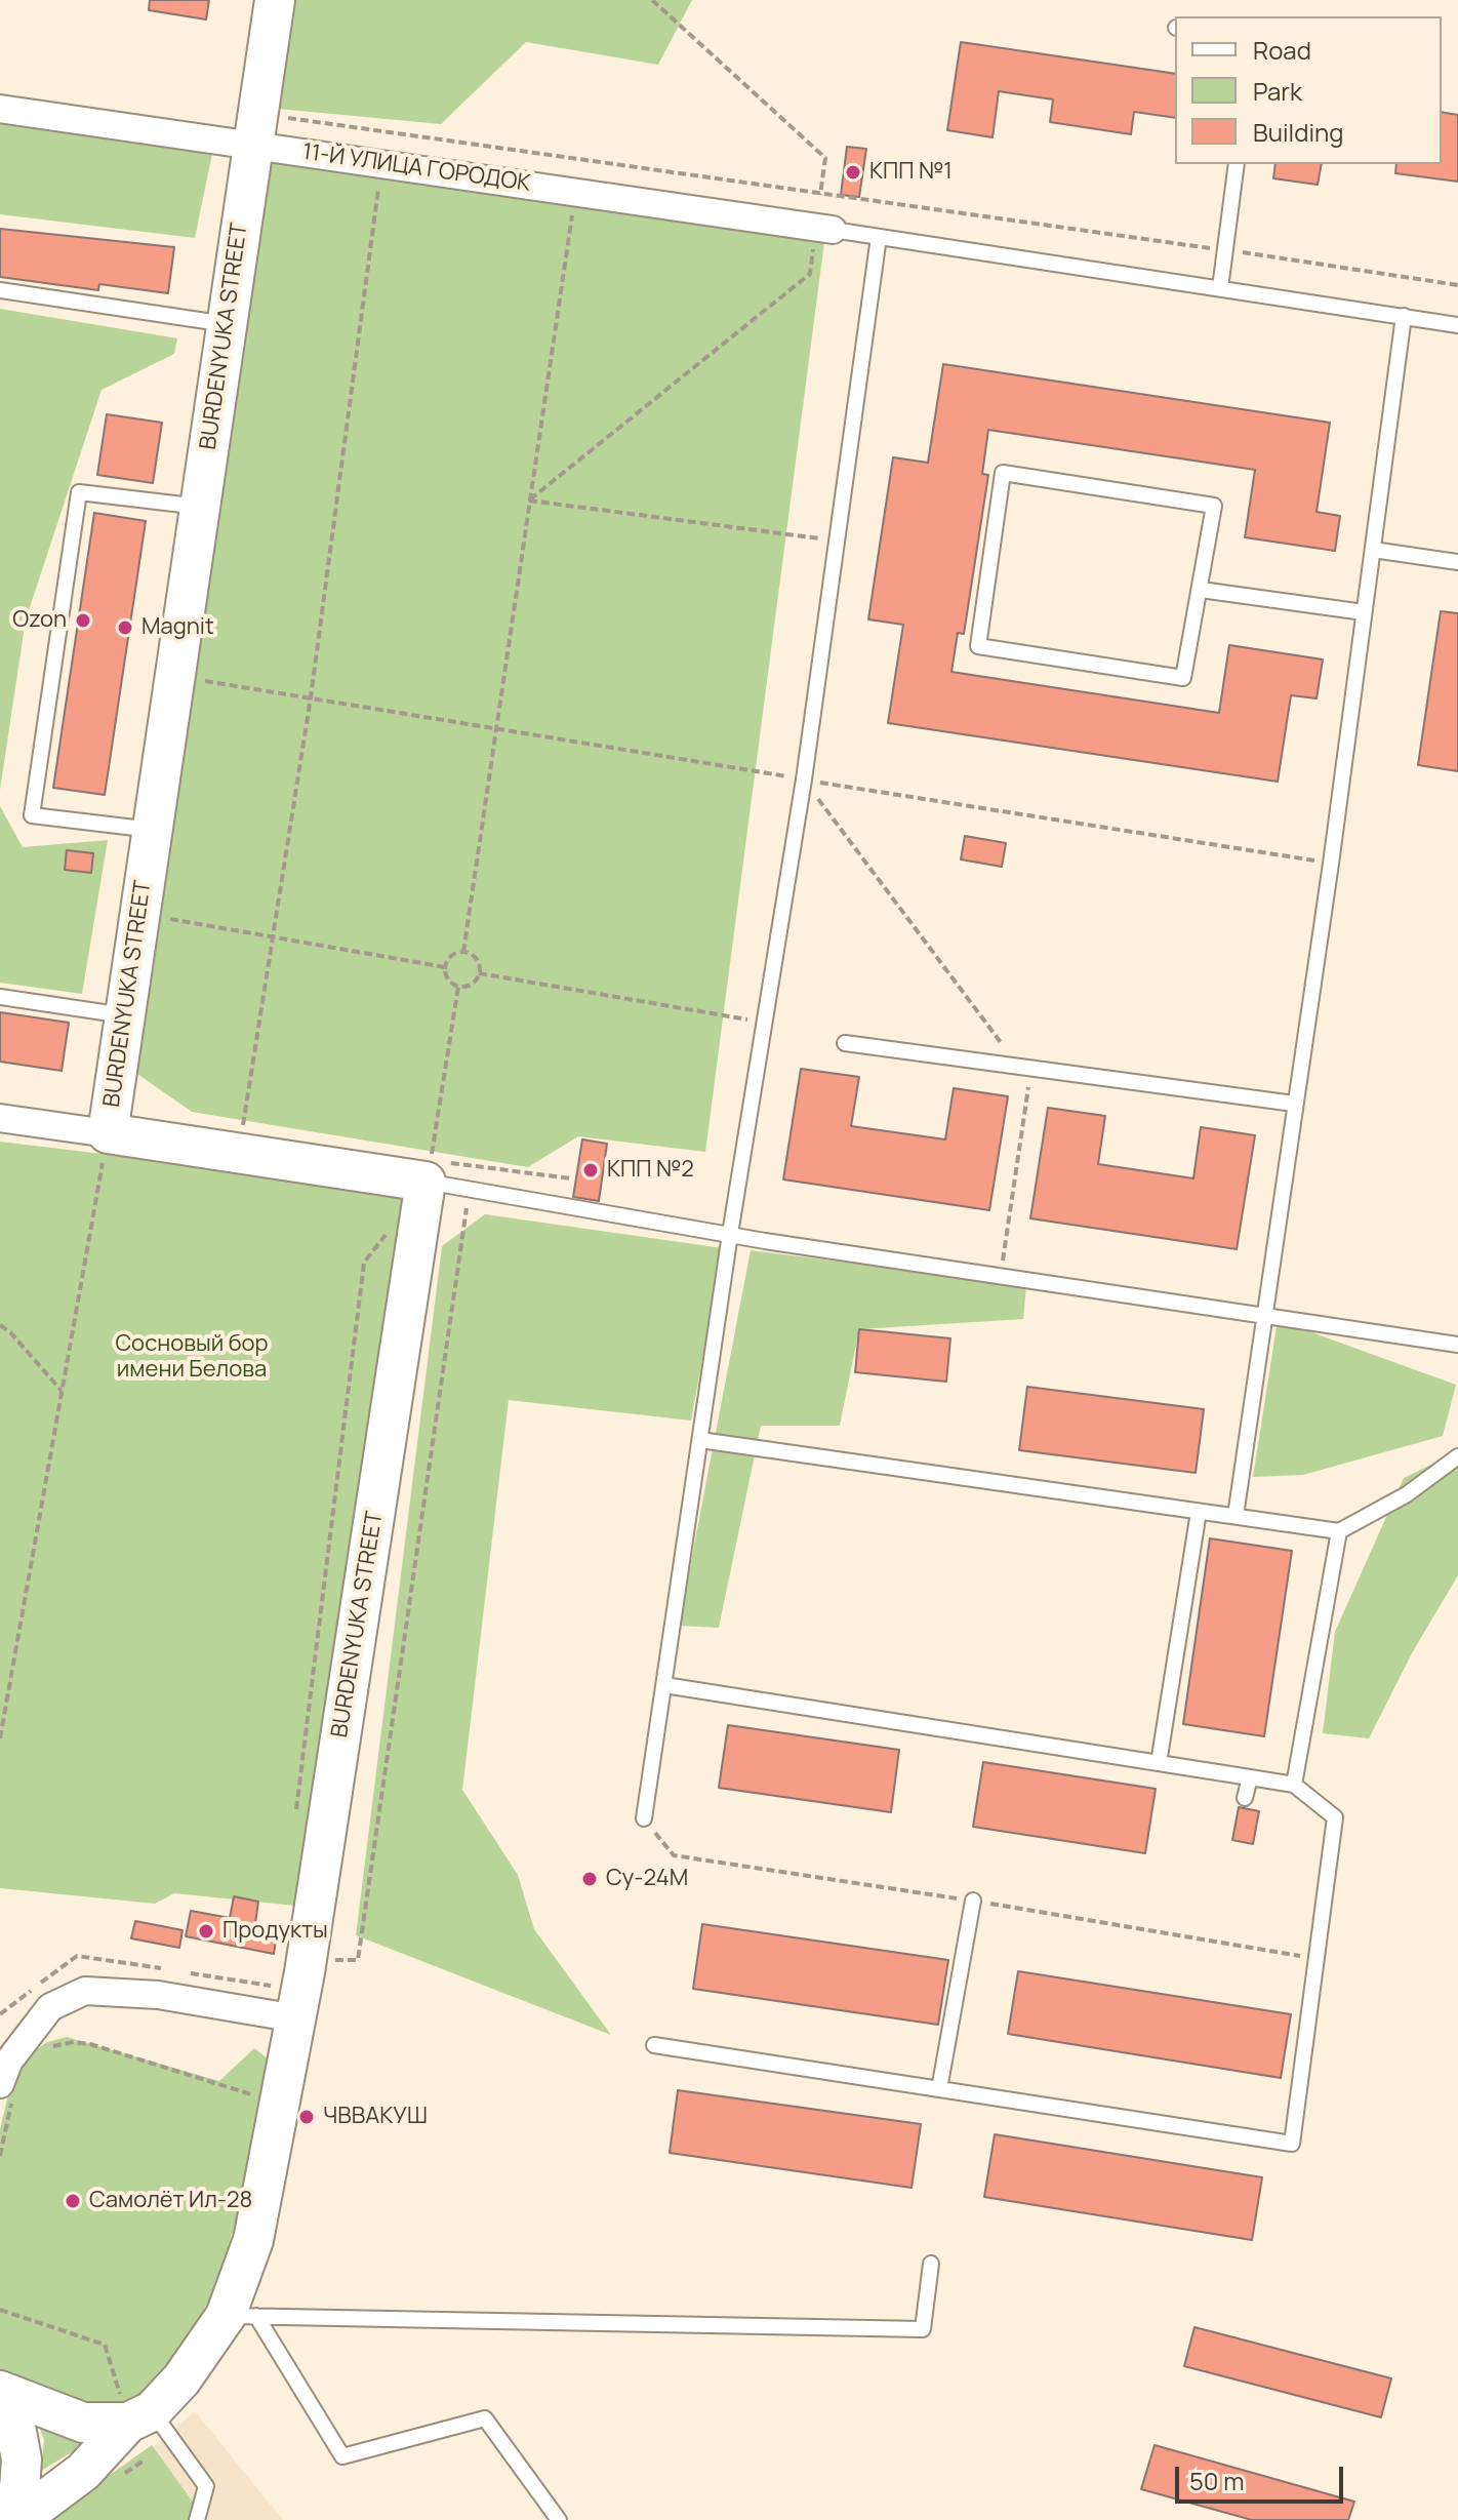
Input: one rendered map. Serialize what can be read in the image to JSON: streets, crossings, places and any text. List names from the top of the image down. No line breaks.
{"streets":{"street":["11-Й УЛИЦА ГОРОДОК","BURDENYUKA STREET"]},"crossings":[["11-Й УЛИЦА ГОРОДОК","BURDENYUKA STREET"]],"parks":["Сосновый бор имени Белова"],"places":["КПП №1","Ozon","Magnit","КПП №2","Су-24М","Продукты","ЧВВАКУШ","Самолёт Ил-28"],"legend":["Road","Park","Building"],"scale_bar":"50 m"}
